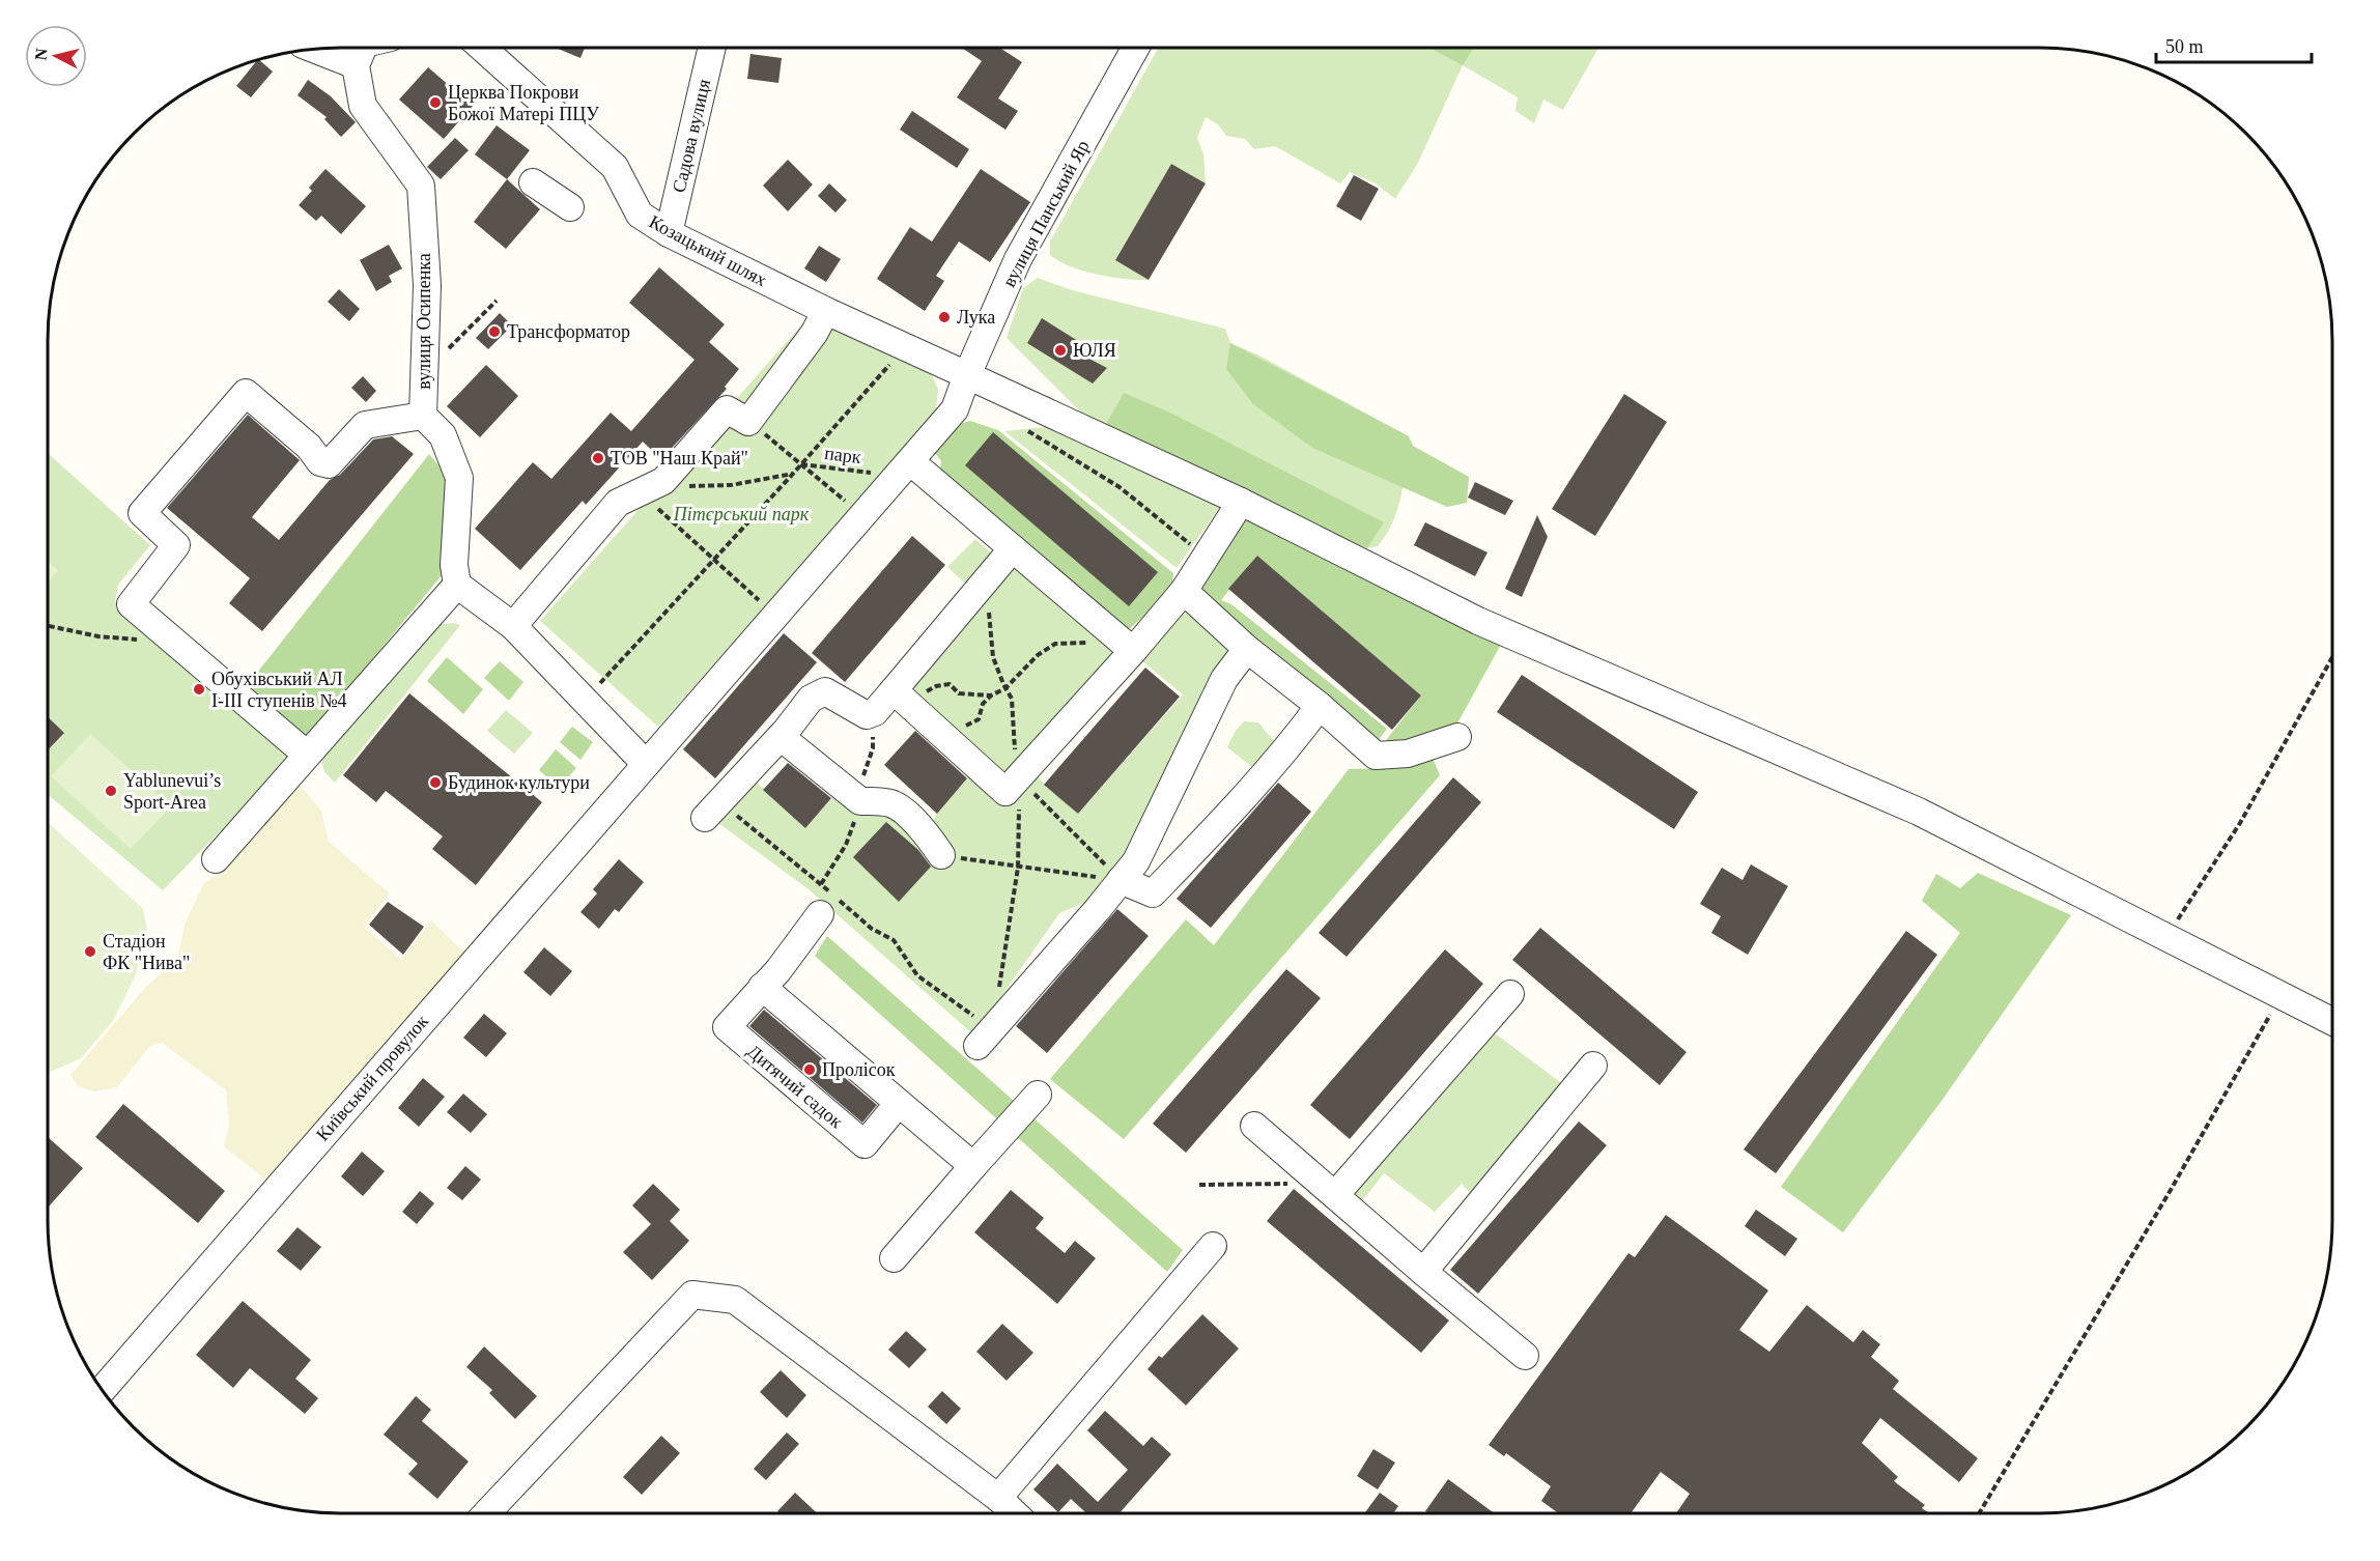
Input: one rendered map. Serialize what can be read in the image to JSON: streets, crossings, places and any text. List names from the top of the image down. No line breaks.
{"streets":{"street":["Садова вулиця","вулиця Панський Яр","Козацький шлях","вулиця Осипенка","Київський провулок","Дитячий садок"],"path":["парк"]},"crossings":[["Садова вулиця","Козацький шлях"],["вулиця Панський Яр","Козацький шлях"],["вулиця Панський Яр","Київський провулок"]],"parks":["Пітєрський парк"],"places":["Церква Покрови Божої Матері ПЦУ","Лука","Трансформатор","ЮЛЯ","ТОВ \"Наш Край\"","Обухівський АЛ І-ІІІ ступенів №4","Будинок культури","Yablunevui’s Sport-Area","Стадіон ФК \"Нива\"","Пролісок"],"scale_bar":"50 m","north":"left"}
